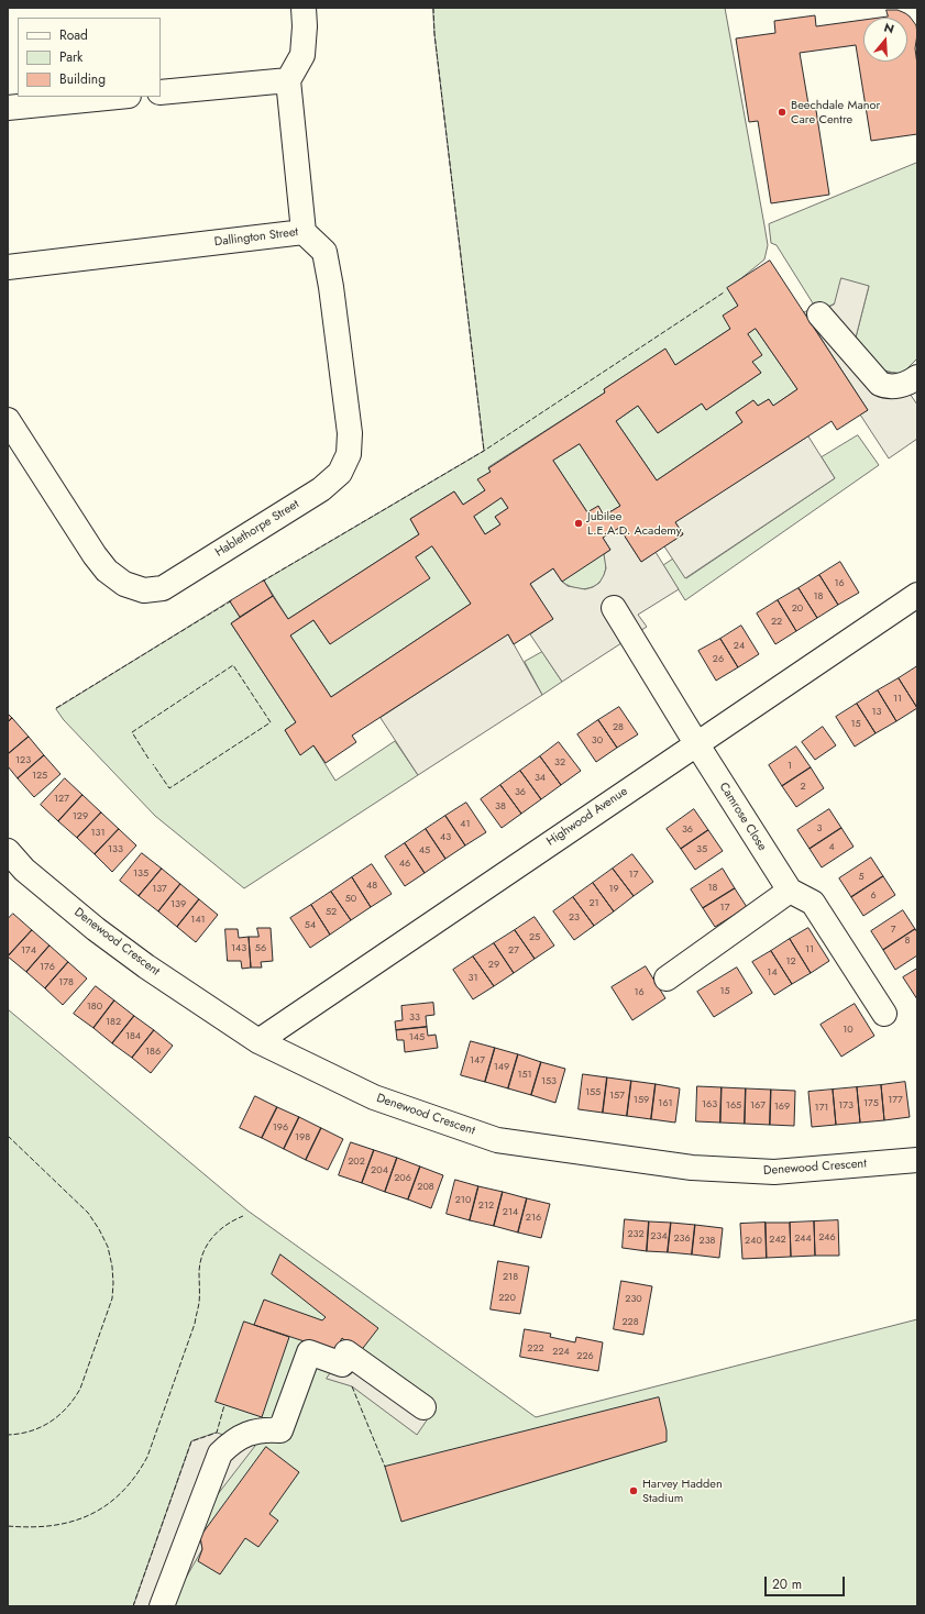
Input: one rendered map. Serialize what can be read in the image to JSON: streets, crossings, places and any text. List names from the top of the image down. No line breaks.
{"streets":{"street":["Dallington Street","Hablethorpe Street","Highwood Avenue","Camrose Close","Denewood Crescent"]},"crossings":[["Dallington Street","Hablethorpe Street"],["Highwood Avenue","Camrose Close"],["Highwood Avenue","Denewood Crescent"]],"places":["Beechdale Manor Care Centre","Jubilee L.E.A.D. Academy","Harvey Hadden Stadium"],"house_numbers":["16","18","20","22","24","26","11","13","15","28","30","123","32","1","125","34","2","36","127","38","129","41","3","36","131","43","4","133","35","45","46","135","17","5","48","18","137","19","6","50","21","139","17","52","23","141","54","7","25","8","143","56","11","174","27","12","29","176","14","31","178","15","16","180","33","182","10","184","145","186","147","149","151","153","155","157","159","177","161","175","163","165","167","173","169","171","196","198","202","204","206","208","210","212","214","216","232","234","246","236","244","242","238","240","218","220","230","228","222","224","226"],"legend":["Road","Park","Building"],"scale_bar":"20 m","north":"top"}
